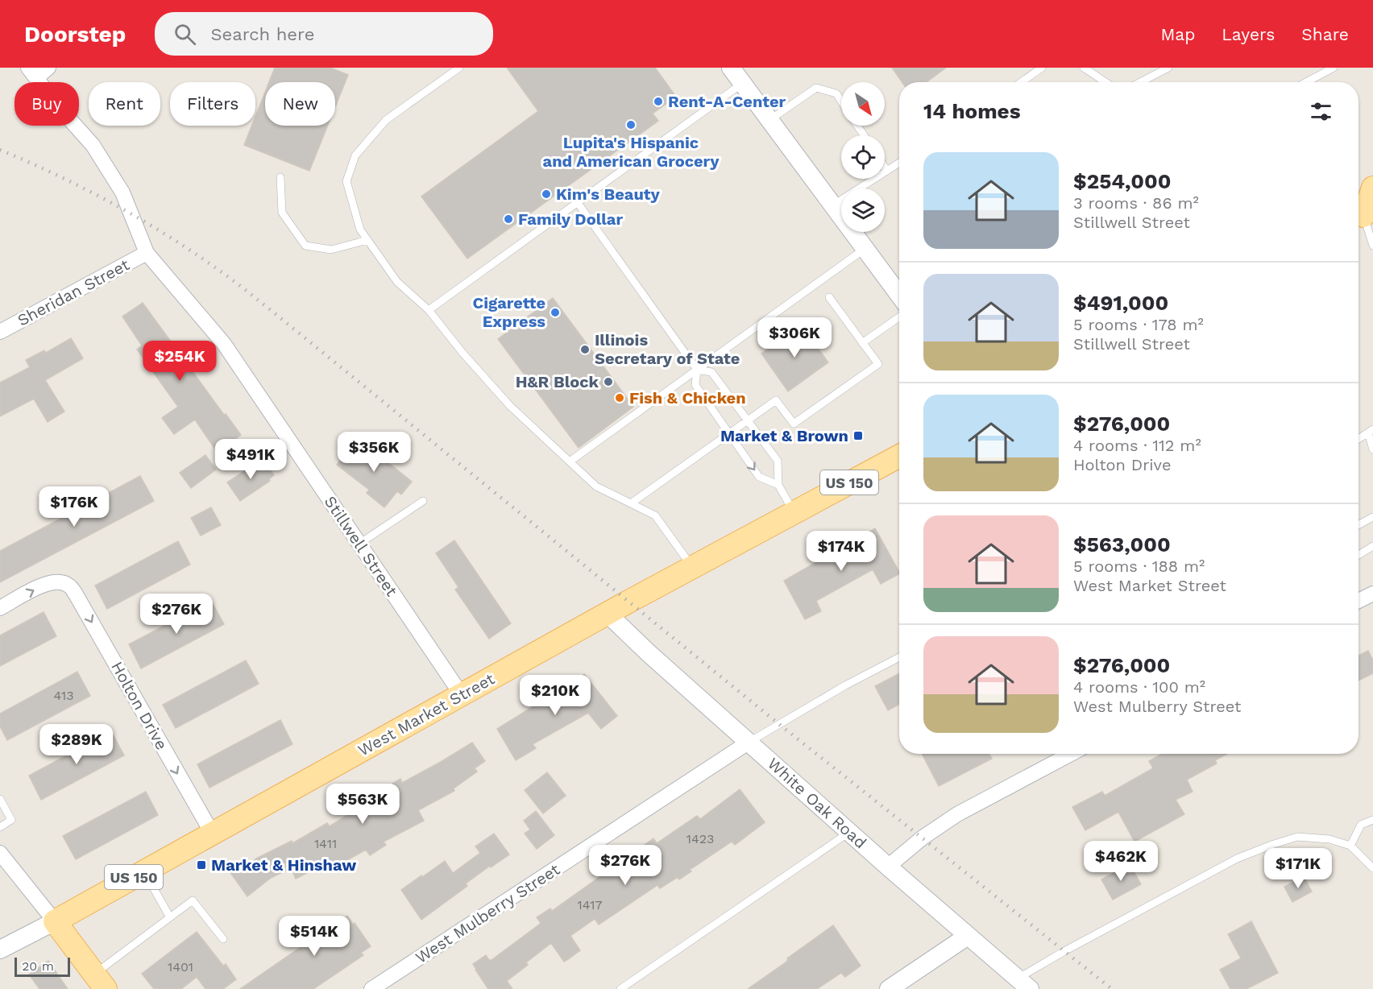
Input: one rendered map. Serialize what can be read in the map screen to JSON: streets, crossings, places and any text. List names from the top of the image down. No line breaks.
{"streets":{"main road":["US 150","West Market Street"],"street":["Sheridan Street","Stillwell Street","Holton Drive","White Oak Road","West Mulberry Street"]},"crossings":[["Sheridan Street","Stillwell Street"],["Stillwell Street","West Market Street"],["Holton Drive","West Market Street"],["West Market Street","White Oak Road"],["White Oak Road","West Mulberry Street"]],"one_way":["Holton Drive"],"places":{"other":["Rent-A-Center","Lupita's Hispanic and American Grocery","Kim's Beauty","Family Dollar","Cigarette Express","Illinois Secretary of State","H&R Block","Fish & Chicken"],"transit":["Market & Brown","Market & Hinshaw"]},"house_numbers":["413","1423","1411","1417","1401"],"scale_bar":"20 m","north":"bottom right","page":{"header":"Doorstep","search":"Search here","nav":["Map","Layers","Share"],"chip":["Buy","Rent","Filters","New"],"heading":"14 homes","list":[{"name":"$254,000","note":"3 rooms · 86 m² · Stillwell Street"},{"name":"$491,000","note":"5 rooms · 178 m² · Stillwell Street"},{"name":"$276,000","note":"4 rooms · 112 m² · Holton Drive"},{"name":"$563,000","note":"5 rooms · 188 m² · West Market Street"},{"name":"$276,000","note":"4 rooms · 100 m² · West Mulberry Street"}],"price":["$306K","$254K","$356K","$491K","$176K","$174K","$276K","$210K","$289K","$563K","$462K","$276K","$171K","$514K"],"scale":"20 m"}}
